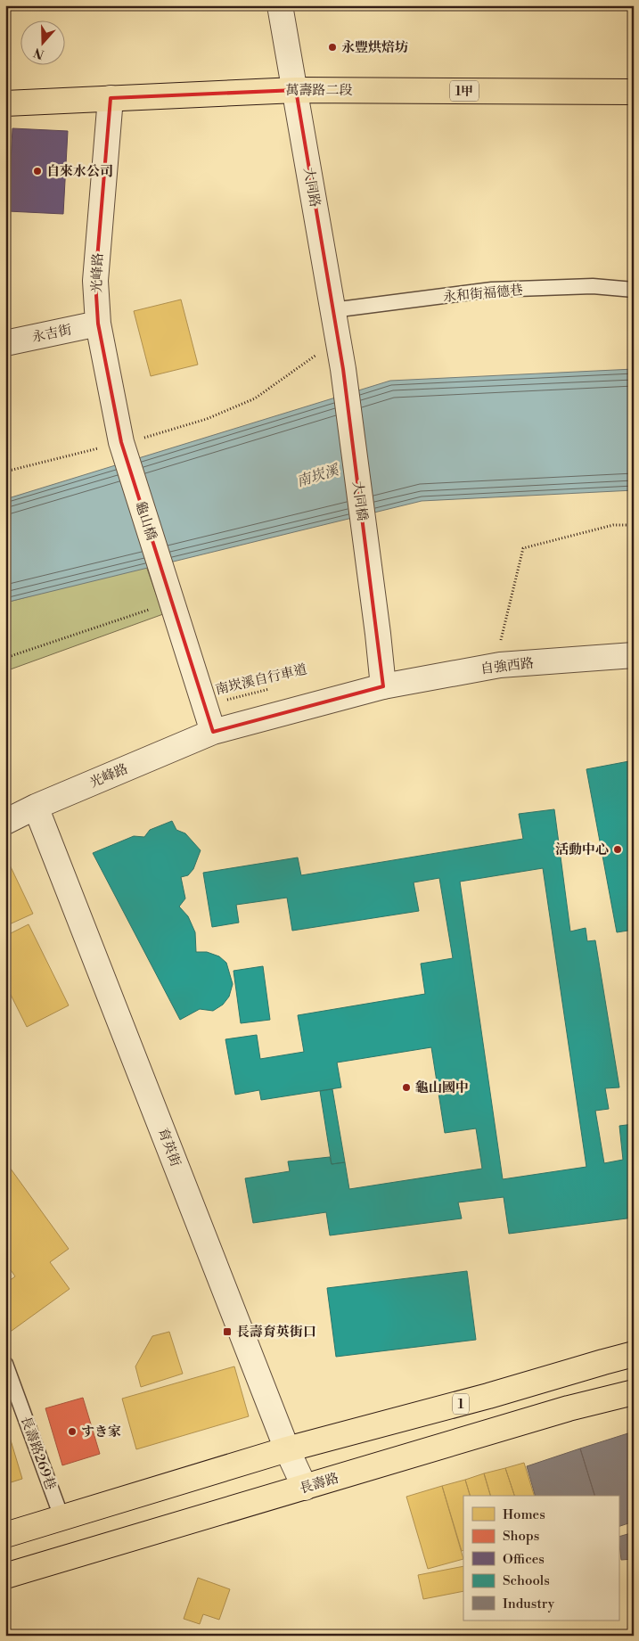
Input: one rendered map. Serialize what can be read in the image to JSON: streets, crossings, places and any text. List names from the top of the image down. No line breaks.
{"streets":{"main road":["萬壽路二段","1甲","1","長壽路"],"street":["大同路","光峰路","永吉街","大同橋","龜山橋","自強西路","育英街"],"lane":["永和街福德巷","長壽路269巷"],"path":["南崁溪自行車道"]},"crossings":[["萬壽路二段","大同路"],["萬壽路二段","光峰路"],["大同路","永和街福德巷"],["大同路","大同橋"],["光峰路","永吉街"],["光峰路","大同橋"],["光峰路","龜山橋"],["光峰路","自強西路"],["光峰路","育英街"],["大同橋","自強西路"],["育英街","1"],["育英街","長壽路"],["1","長壽路269巷"]],"water":["南崁溪"],"places":{"other":["永豐烘焙坊","自來水公司","活動中心","龜山國中","すき家"],"transit":["長壽育英街口"]},"legend":["Homes","Shops","Offices","Schools","Industry"],"north":"bottom"}
